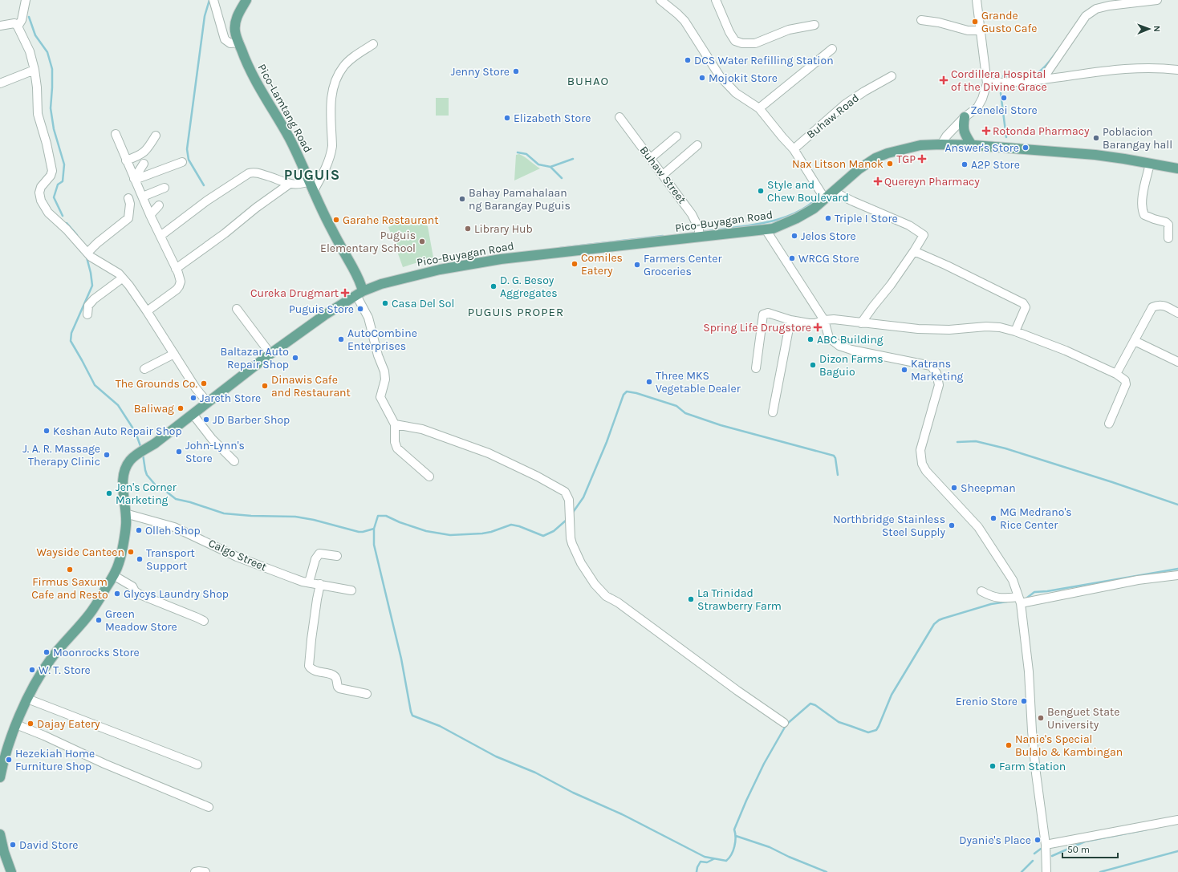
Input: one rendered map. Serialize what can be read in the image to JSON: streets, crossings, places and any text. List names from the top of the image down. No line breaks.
{"streets":{"main road":["Pico-Lamtang Road","Pico-Buyagan Road"],"street":["Buhaw Road","Buhaw Street","Calgo Street"]},"crossings":[["Pico-Lamtang Road","Pico-Buyagan Road"],["Buhaw Street","Pico-Buyagan Road"]],"districts":["BUHAO","PUGUIS","PUGUIS PROPER"],"places":{"other":["Grande Gusto Cafe","DCS Water Refilling Station","Jenny Store","Mojokit Store","Zenelei Store","Elizabeth Store","Poblacion Barangay hall","Answer's Store","Nax Litson Manok","A2P Store","Style and Chew Boulevard","Bahay Pamahalaan ng Barangay Puguis","Triple I Store","Garahe Restaurant","Library Hub","Jelos Store","Puguis Elementary School","WRCG Store","Comiles Eatery","Farmers Center Groceries","D. G. Besoy Aggregates","Casa Del Sol","Puguis Store","AutoCombine Enterprises","ABC Building","Baltazar Auto Repair Shop","Dizon Farms Baguio","Katrans Marketing","Three MKS Vegetable Dealer","The Grounds Co.","Dinawis Cafe and Restaurant","Jareth Store","Baliwag","JD Barber Shop","Keshan Auto Repair Shop","John-Lynn's Store","J. A. R. Massage Therapy Clinic","Sheepman","Jen's Corner Marketing","MG Medrano's Rice Center","Northbridge Stainless Steel Supply","Olleh Shop","Wayside Canteen","Transport Support","Firmus Saxum Cafe and Resto","Glycys Laundry Shop","La Trinidad Strawberry Farm","Green Meadow Store","Moonrocks Store","W. T. Store","Erenio Store","Benguet State University","Dajay Eatery","Nanie's Special Bulalo & Kambingan","Hezekiah Home Furniture Shop","Farm Station","Dyanie's Place","David Store"],"health":["Cordillera Hospital of the Divine Grace","Rotonda Pharmacy","TGP","Quereyn Pharmacy","Cureka Drugmart","Spring Life Drugstore"]},"scale_bar":"50 m","north":"right"}
